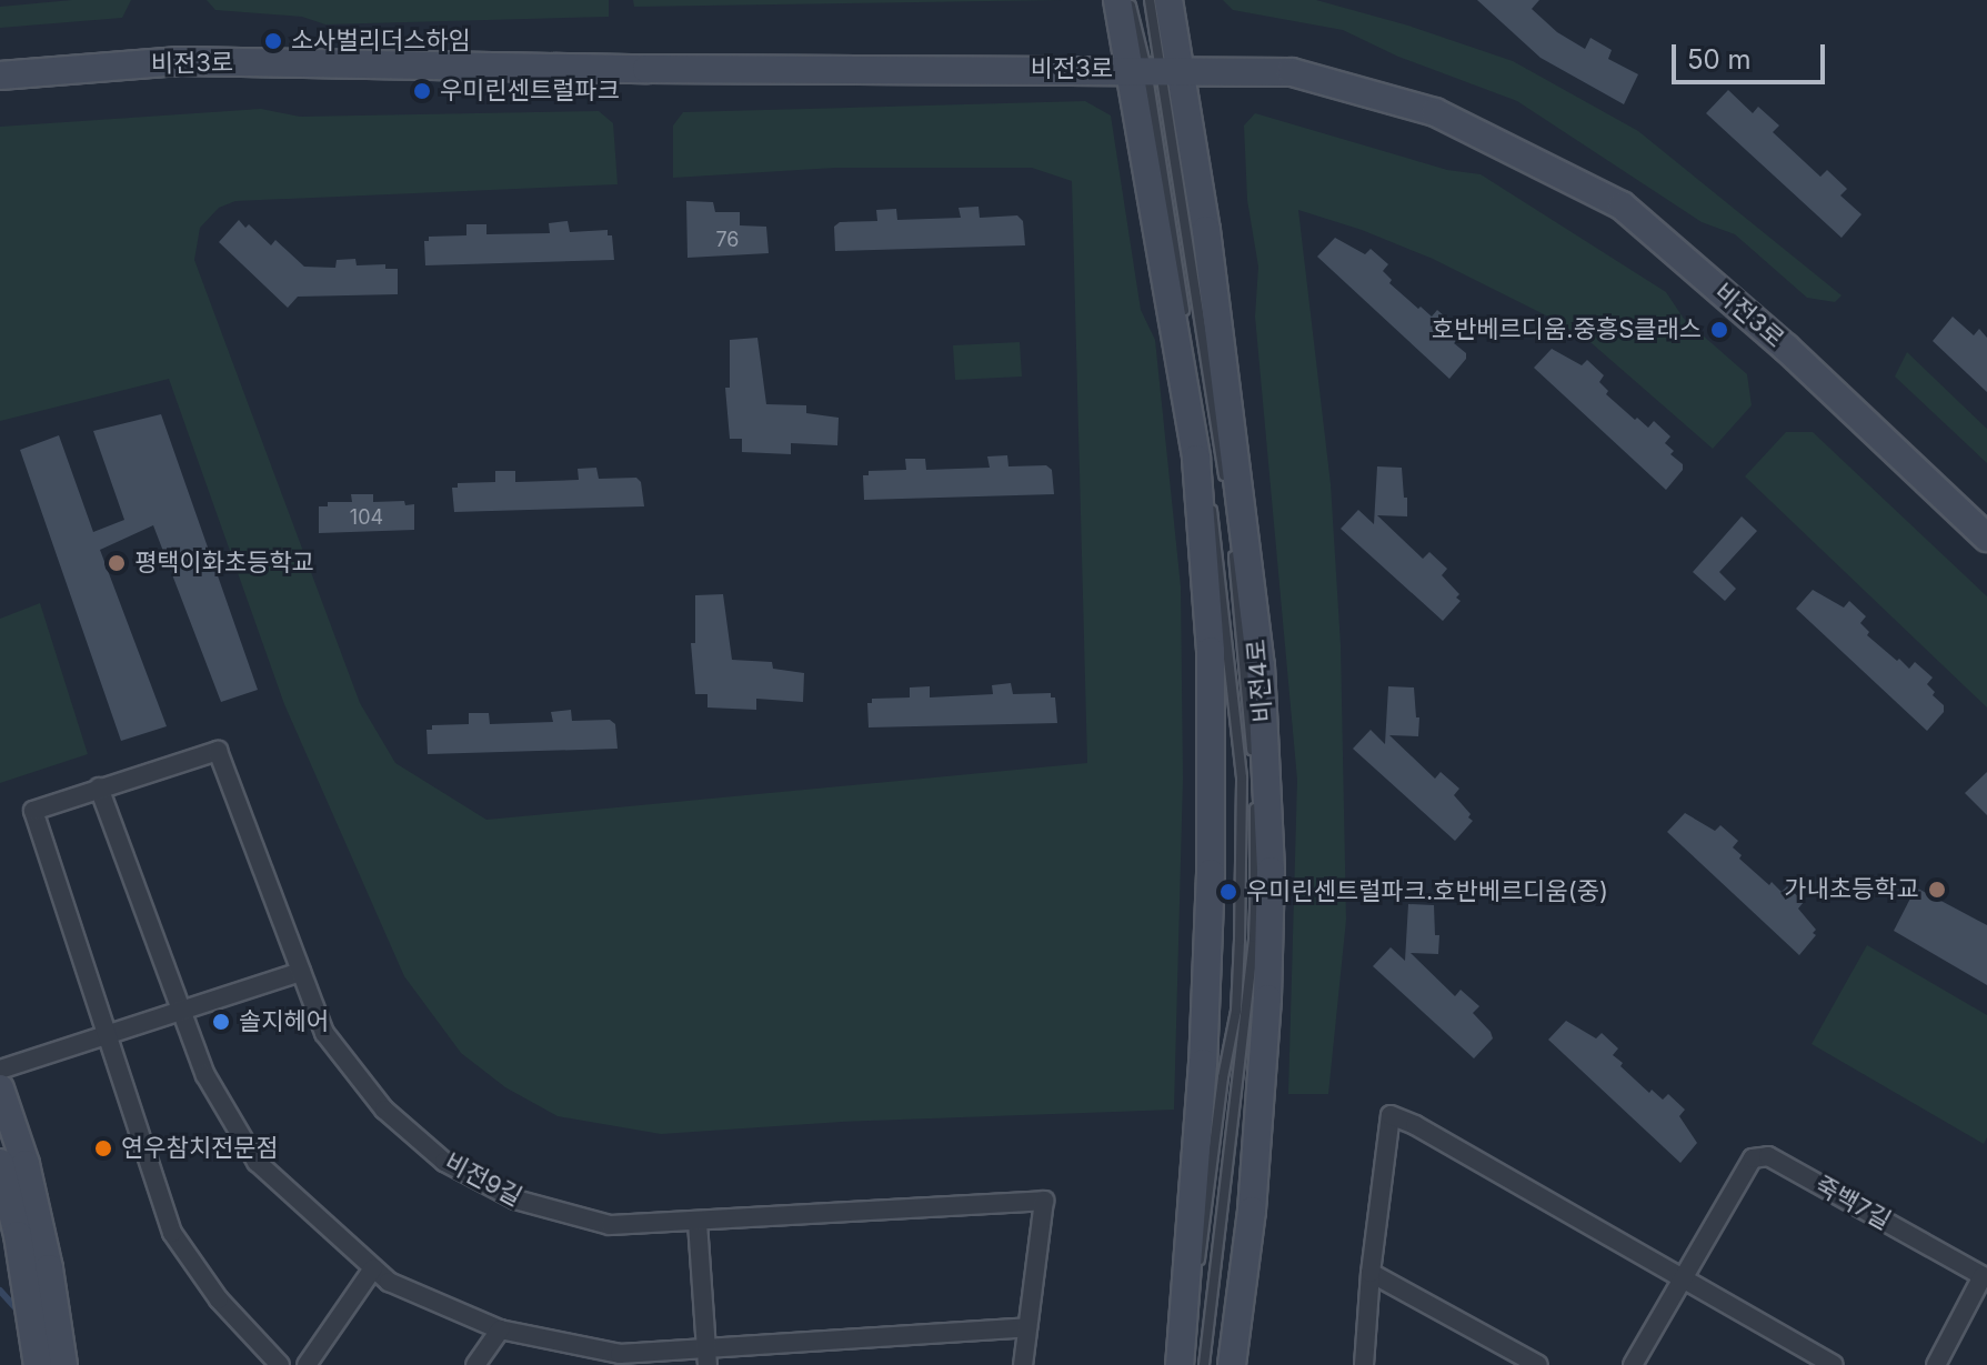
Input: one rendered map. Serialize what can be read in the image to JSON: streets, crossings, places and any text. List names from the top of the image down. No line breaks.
{"streets":{"main road":["비전3로","비전4로"],"street":["비전9길","죽백7길"]},"crossings":[["비전3로","비전4로"]],"places":["소사벌리더스하임","우미린센트럴파크","호반베르디움.중흥S클래스","평택이화초등학교","가내초등학교","우미린센트럴파크.호반베르디움(중)","솔지헤어","연우참치전문점"],"house_numbers":["76","104"],"scale_bar":"50 m"}
